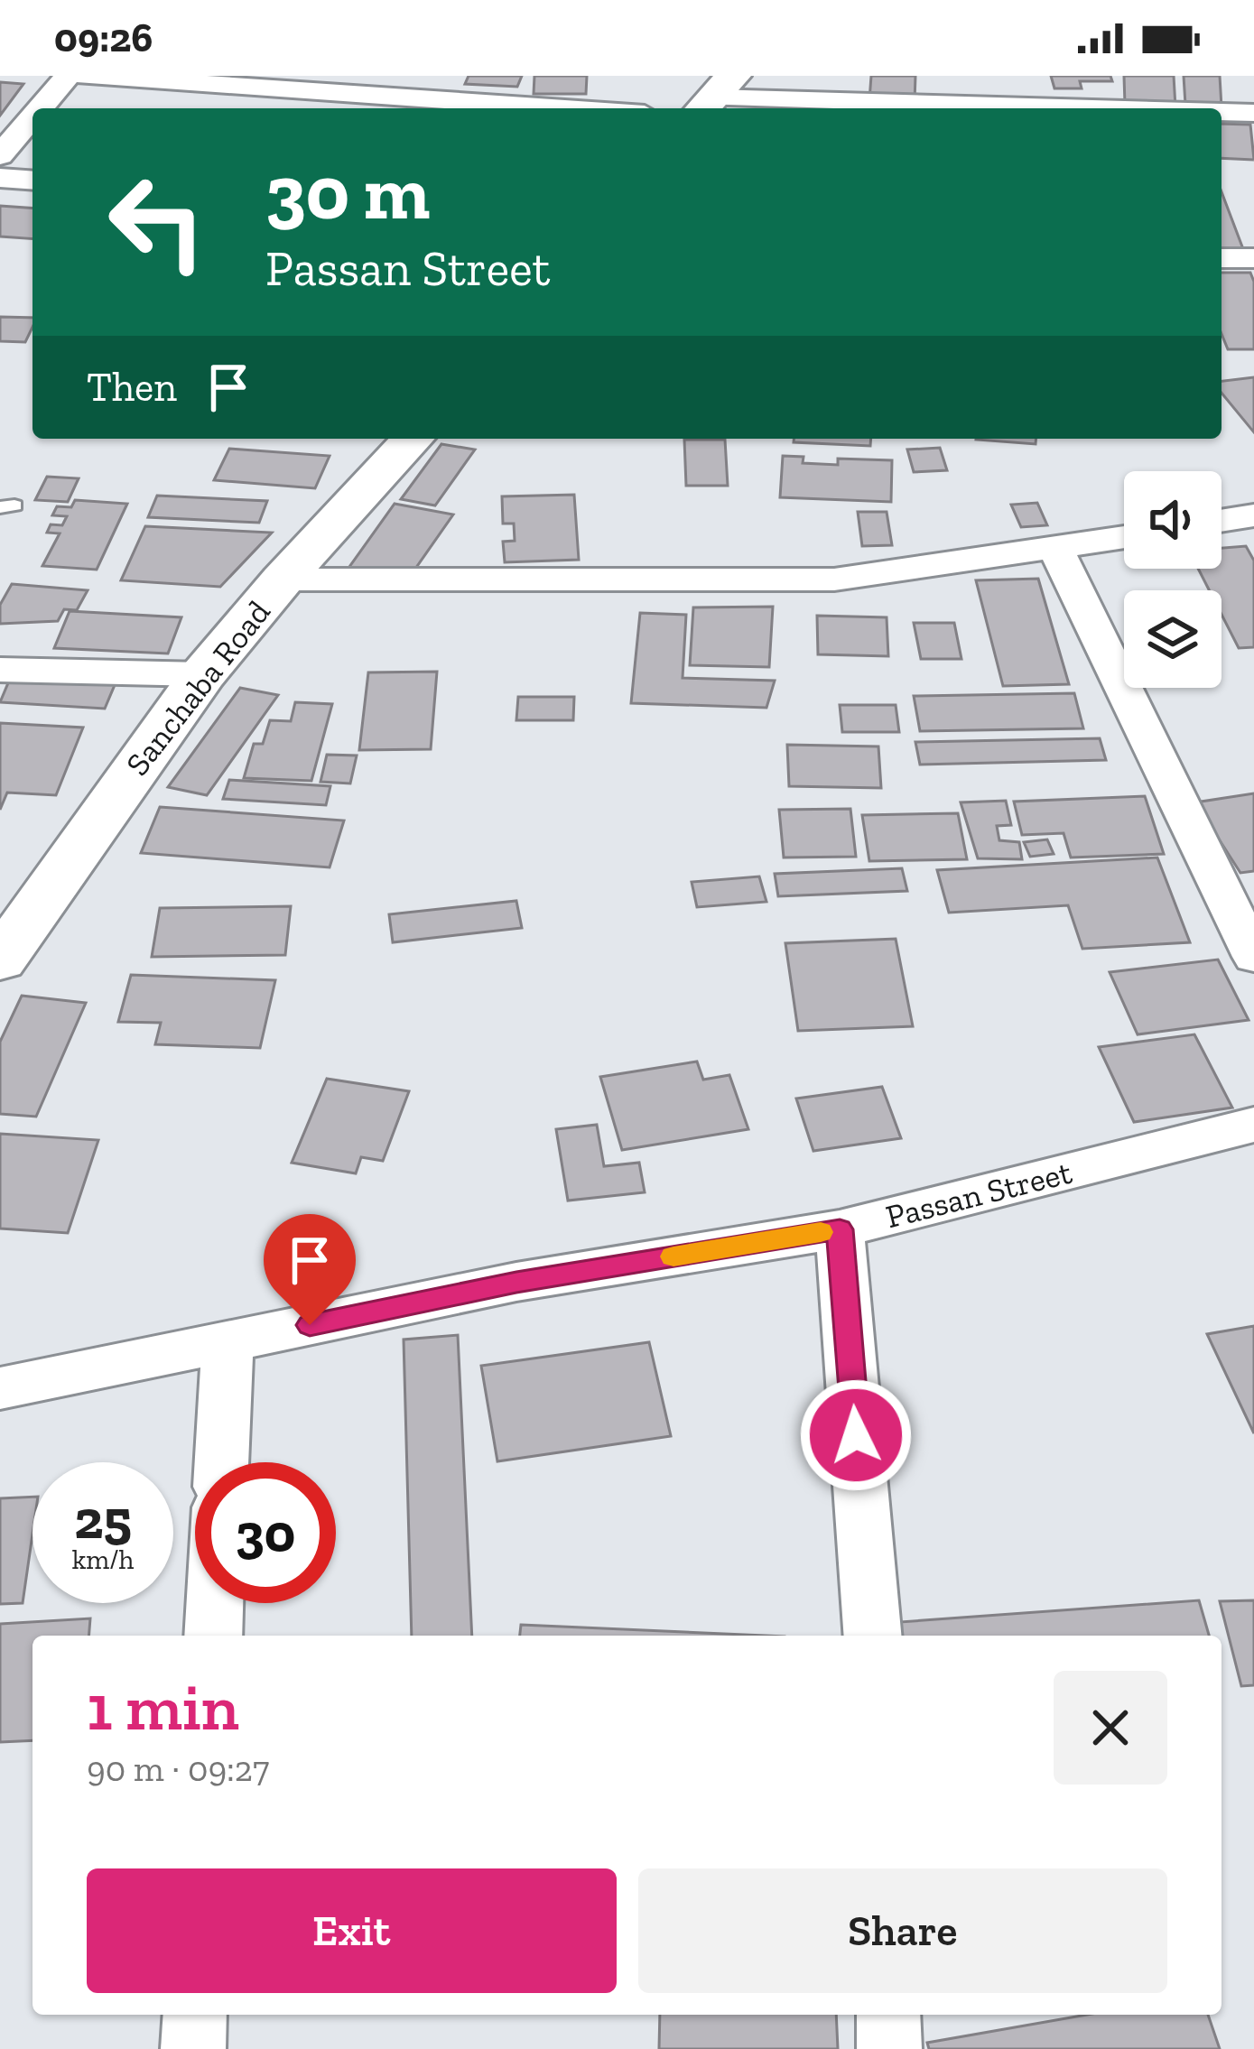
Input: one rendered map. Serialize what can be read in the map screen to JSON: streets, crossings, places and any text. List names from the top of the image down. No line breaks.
{"streets":{"street":["Sanchaba Road","Passan Street"]},"page":{"status":"09:26","turn":["30 m","Passan Street"],"then":"Then","speed":"25 km/h","limit":"30","heading":["1 min","90 m · 09:27"],"buttons":["Exit","Share"]}}
